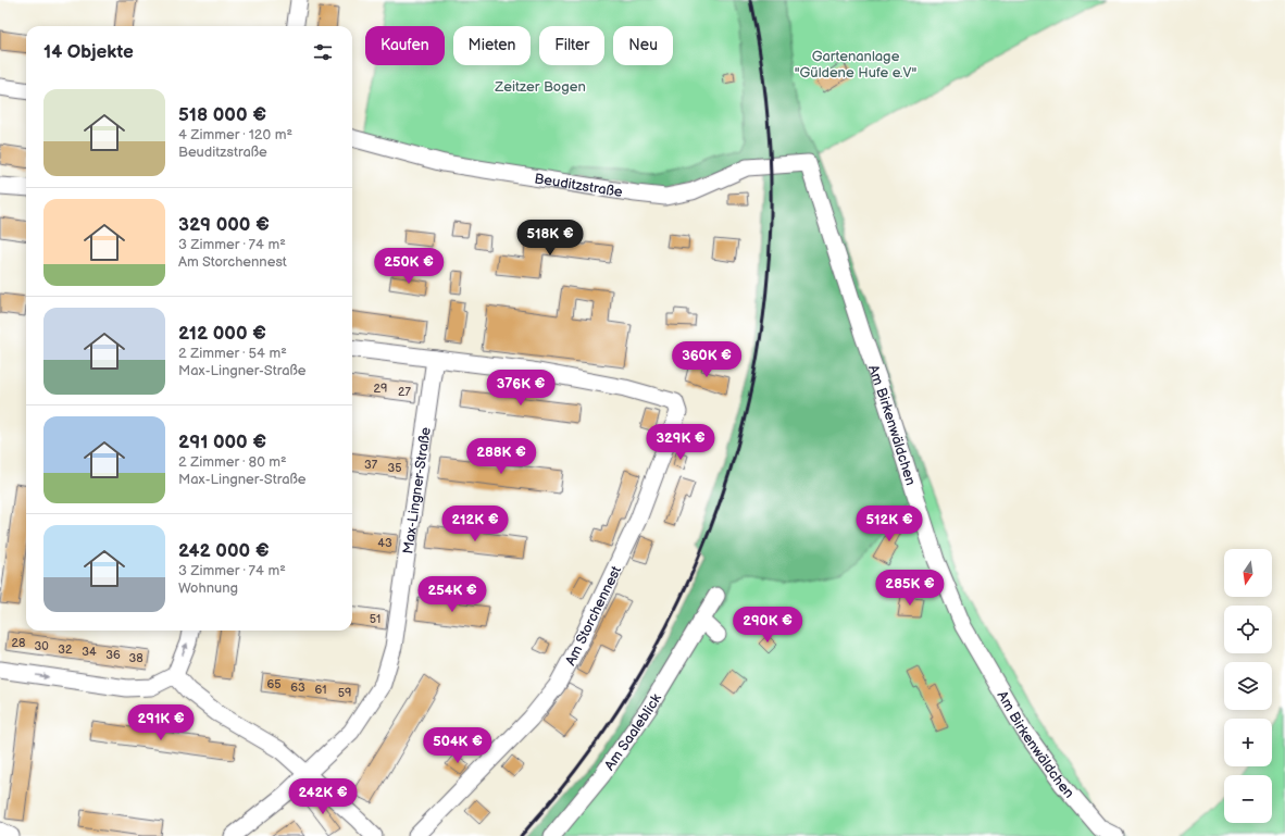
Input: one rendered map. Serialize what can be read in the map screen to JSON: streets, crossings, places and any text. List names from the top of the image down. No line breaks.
{"streets":{"street":["Beuditzstraße","Am Birkenwäldchen","Max-Lingner-Straße","Am Storchennest","Am Saaleblick"]},"crossings":[["Beuditzstraße","Am Birkenwäldchen"],["Max-Lingner-Straße","Am Storchennest"]],"parks":["Gartenanlage \"Güldene Hufe e.V\"","Zeitzer Bogen"],"house_numbers":["29","27","37","35","43","51","28","30","32","34","36","38","65","63","61","59"],"north":"bottom","page":{"chip":["Kaufen","Mieten","Filter","Neu"],"heading":"14 Objekte","list":[{"name":"518 000 €","note":"4 Zimmer · 120 m² · Beuditzstraße"},{"name":"329 000 €","note":"3 Zimmer · 74 m² · Am Storchennest"},{"name":"212 000 €","note":"2 Zimmer · 54 m² · Max-Lingner-Straße"},{"name":"291 000 €","note":"2 Zimmer · 80 m² · Max-Lingner-Straße"},{"name":"242 000 €","note":"3 Zimmer · 74 m² · Wohnung"}],"price":["518K €","250K €","360K €","376K €","329K €","288K €","212K €","512K €","285K €","254K €","290K €","291K €","504K €","242K €"],"map_buttons":["+","−"]}}
